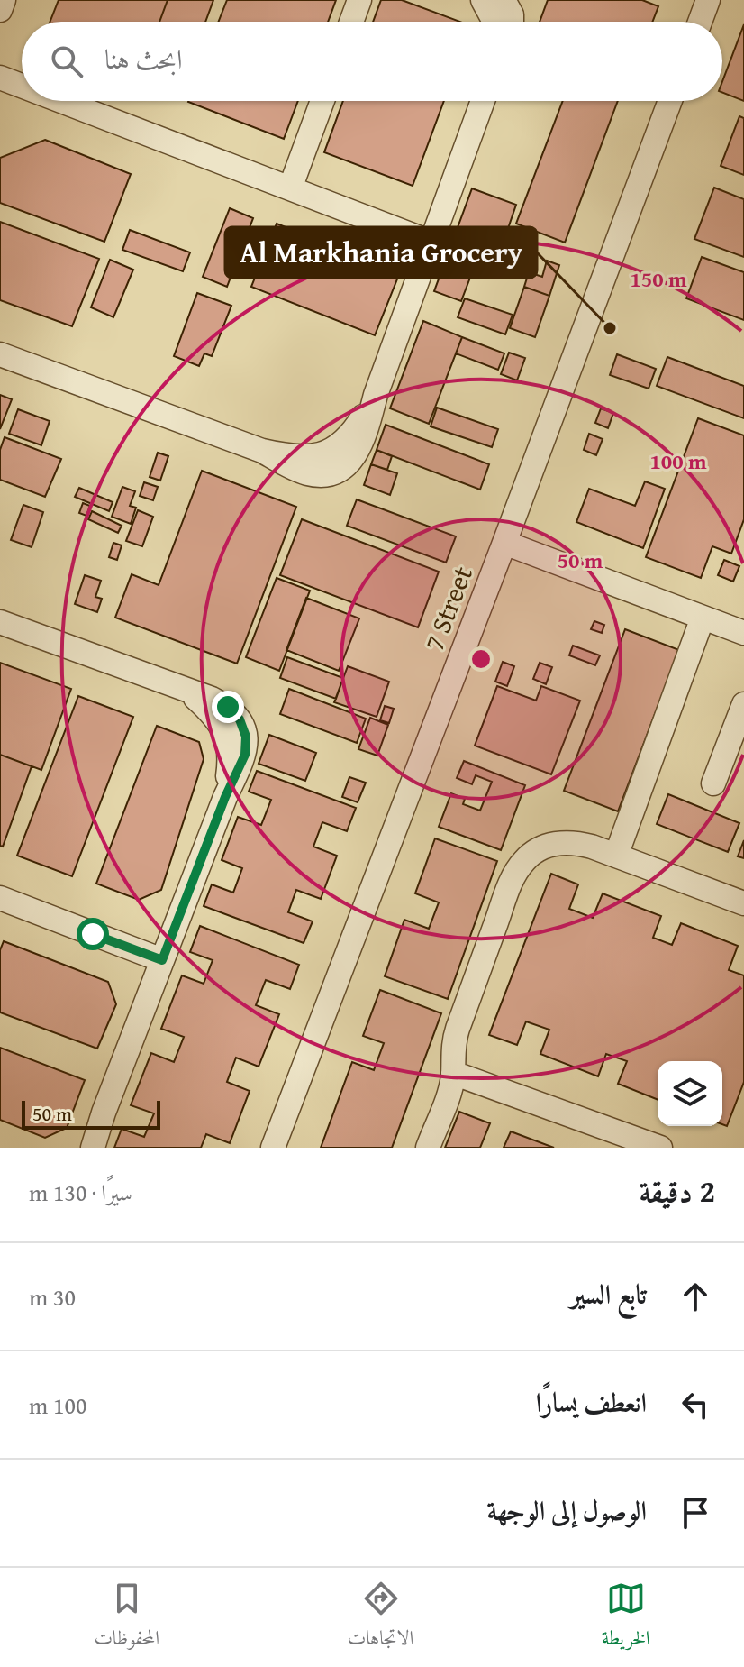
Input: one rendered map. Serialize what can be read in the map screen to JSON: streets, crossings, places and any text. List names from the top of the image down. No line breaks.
{"streets":{"street":["7 Street"]},"places":["Al Markhania Grocery"],"scale_bar":"50 m","page":{"search":"ابحث هنا","scale":"50 m","heading":["2 دقيقة","سيرًا · 130 m"],"list":[["تابع السير","30 m"],["انعطف يسارًا","100 m"],"الوصول إلى الوجهة"],"nav":["الخريطة","الاتجاهات","المحفوظات"]},"rings":["150 m","100 m","50 m"]}
